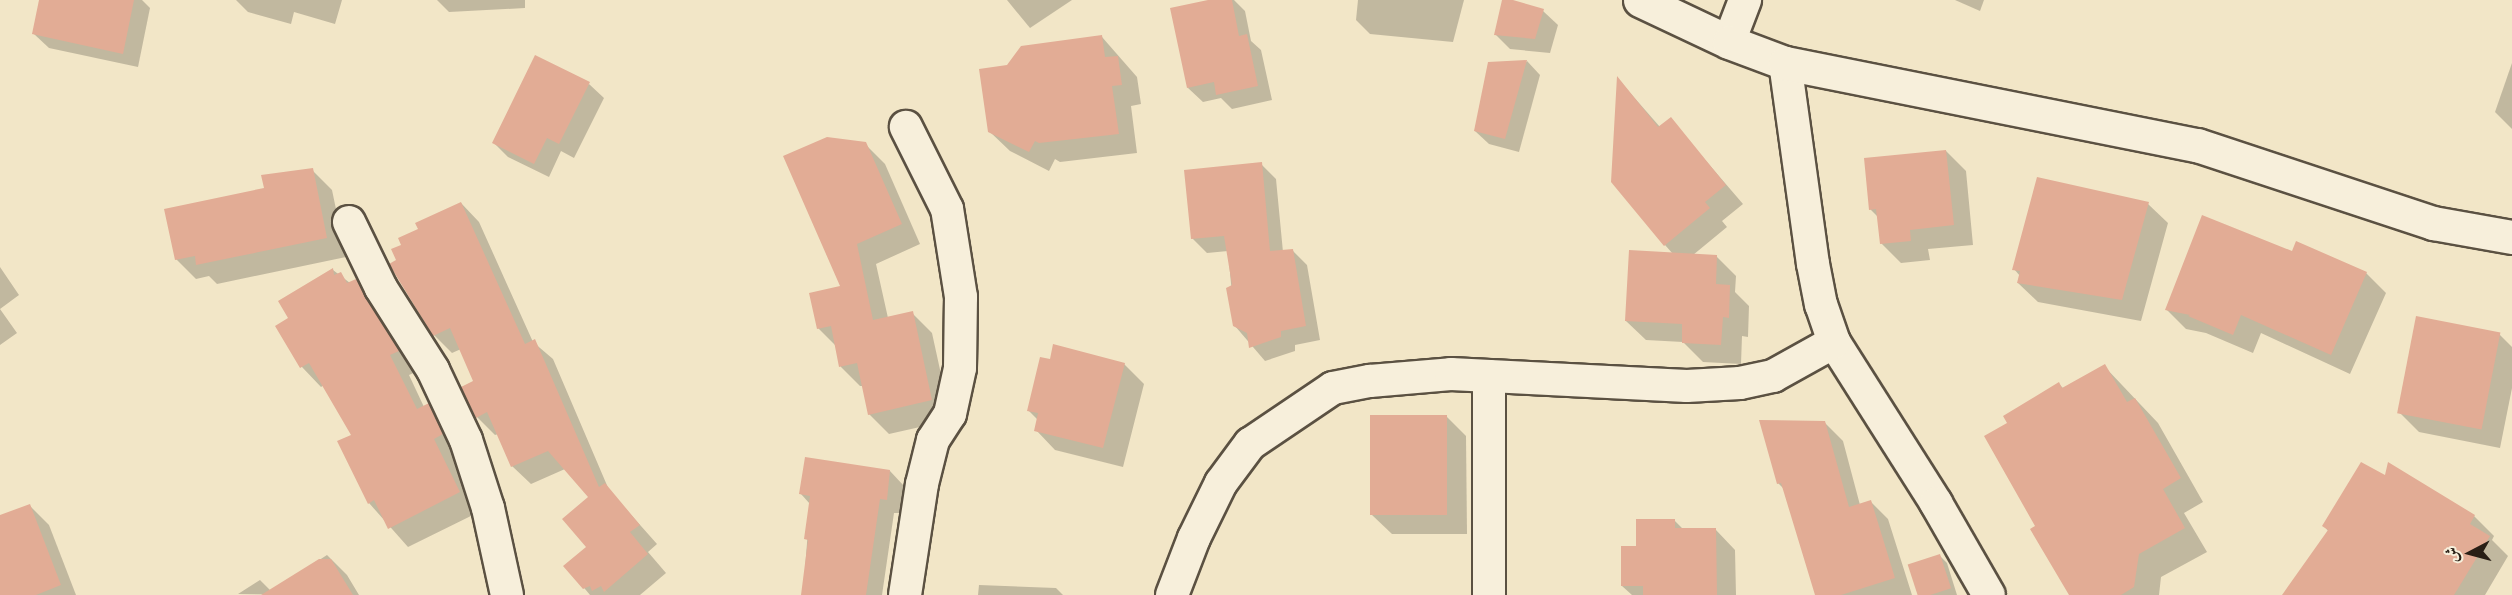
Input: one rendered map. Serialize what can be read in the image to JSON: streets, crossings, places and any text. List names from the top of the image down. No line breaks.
{"north":"left"}
